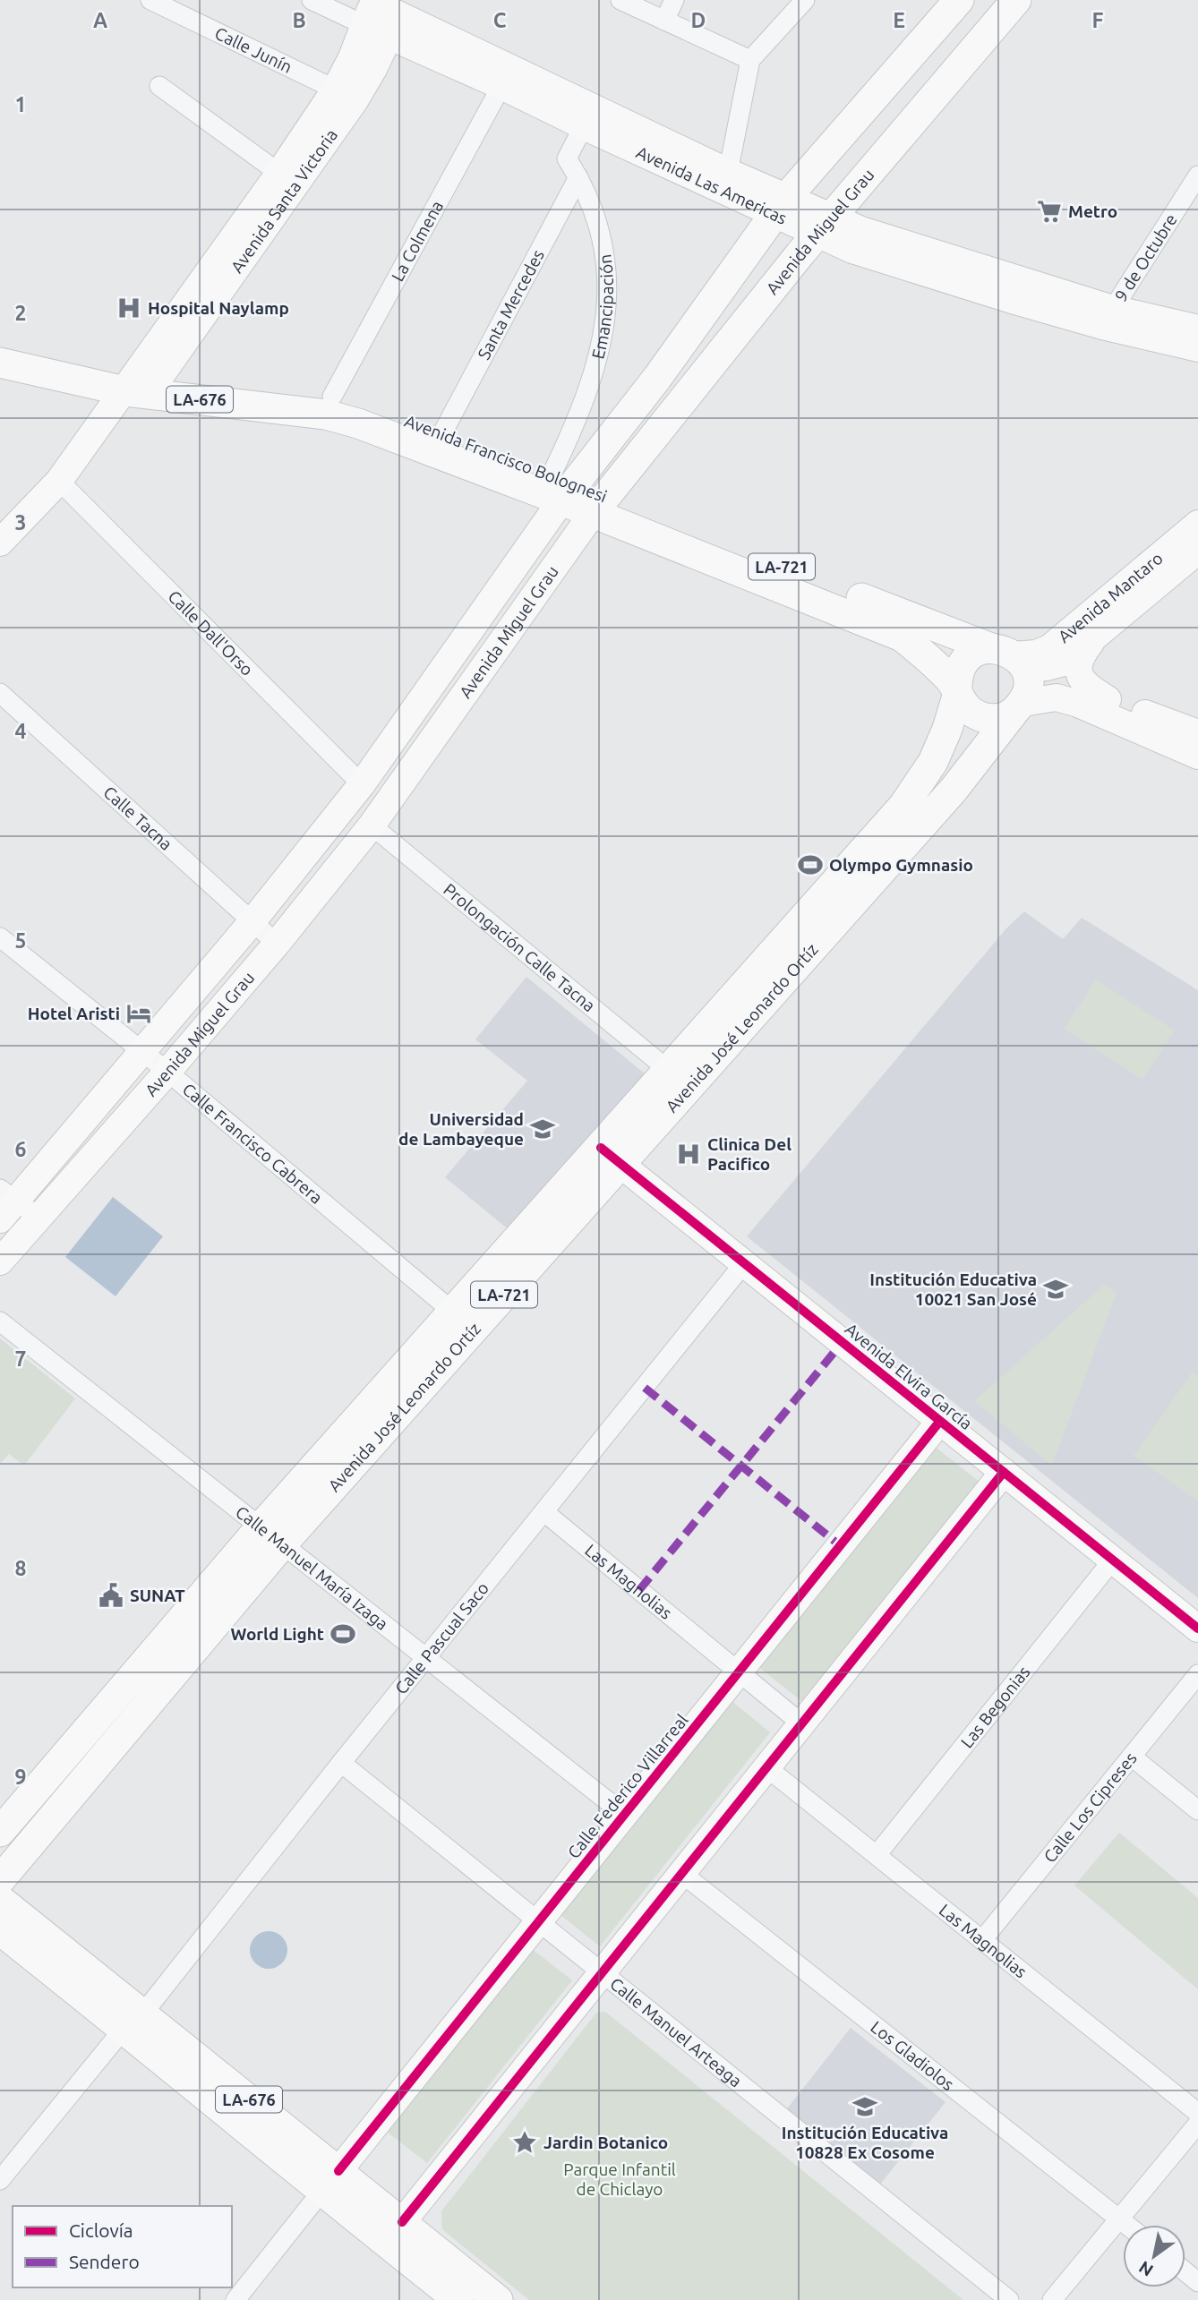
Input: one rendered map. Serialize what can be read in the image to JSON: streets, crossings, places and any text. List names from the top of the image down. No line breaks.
{"streets":{"main road":["Avenida Miguel Grau","LA-676","Avenida Francisco Bolognesi","LA-721","Avenida José Leonardo Ortíz"],"street":["Calle Junín","Avenida Las Americas","Avenida Santa Victoria","La Colmena","9 de Octubre","Santa Mercedes","Emancipación","Avenida Mantaro","Calle Dall'Orso","Calle Tacna","Prolongación Calle Tacna","Calle Francisco Cabrera","Avenida Elvira García","Calle Manuel María Izaga","Las Magnolias","Calle Pascual Saco","Las Begonias","Calle Federico Villarreal","Calle Los Cipreses","Calle Manuel Arteaga","Los Gladiolos"]},"crossings":[["Calle Junín","Avenida Santa Victoria"],["Avenida Las Americas","Avenida Santa Victoria"],["Avenida Las Americas","Avenida Miguel Grau"],["Avenida Las Americas","La Colmena"],["Avenida Las Americas","9 de Octubre"],["Avenida Las Americas","Emancipación"],["Avenida Santa Victoria","Avenida Francisco Bolognesi"],["Avenida Santa Victoria","Calle Dall'Orso"],["Avenida Miguel Grau","Emancipación"],["Avenida Miguel Grau","Avenida Francisco Bolognesi"],["Avenida Miguel Grau","Calle Dall'Orso"],["Avenida Miguel Grau","Calle Tacna"],["Avenida Miguel Grau","Prolongación Calle Tacna"],["Avenida Miguel Grau","Calle Francisco Cabrera"],["La Colmena","Avenida Francisco Bolognesi"],["Santa Mercedes","Emancipación"],["Santa Mercedes","Avenida Francisco Bolognesi"],["Emancipación","Avenida Francisco Bolognesi"],["LA-676","Calle Pascual Saco"],["LA-676","Calle Federico Villarreal"],["Avenida Francisco Bolognesi","LA-721"],["Avenida Francisco Bolognesi","Avenida Mantaro"],["Avenida Francisco Bolognesi","Avenida José Leonardo Ortíz"],["LA-721","Avenida Mantaro"],["LA-721","Avenida José Leonardo Ortíz"],["Avenida Mantaro","Avenida José Leonardo Ortíz"],["Prolongación Calle Tacna","Avenida José Leonardo Ortíz"],["Avenida José Leonardo Ortíz","Calle Francisco Cabrera"],["Avenida José Leonardo Ortíz","Avenida Elvira García"],["Avenida José Leonardo Ortíz","Calle Manuel María Izaga"],["Avenida Elvira García","Calle Pascual Saco"],["Avenida Elvira García","Las Begonias"],["Avenida Elvira García","Calle Federico Villarreal"],["Calle Manuel María Izaga","Calle Pascual Saco"],["Calle Manuel María Izaga","Calle Federico Villarreal"],["Las Magnolias","Calle Pascual Saco"],["Las Magnolias","Las Begonias"],["Las Magnolias","Calle Federico Villarreal"],["Las Magnolias","Calle Los Cipreses"],["Calle Pascual Saco","Calle Manuel Arteaga"],["Calle Federico Villarreal","Calle Manuel Arteaga"]],"parks":["Parque Infantil de Chiclayo"],"places":{"supermarket":["Metro"],"hospital":["Hospital Naylamp","Clinica Del Pacifico"],"sports":["Olympo Gymnasio","World Light"],"hotel":["Hotel Aristi"],"school or university":["Universidad de Lambayeque","Institución Educativa 10021 San José","Institución Educativa 10828 Ex Cosome"],"public building":["SUNAT"],"place":["Jardin Botanico"]},"legend":["Ciclovía","Sendero"],"north":"bottom left","grid":{"columns":["A","B","C","D","E","F"],"rows":["1","2","3","4","5","6","7","8","9"]}}
